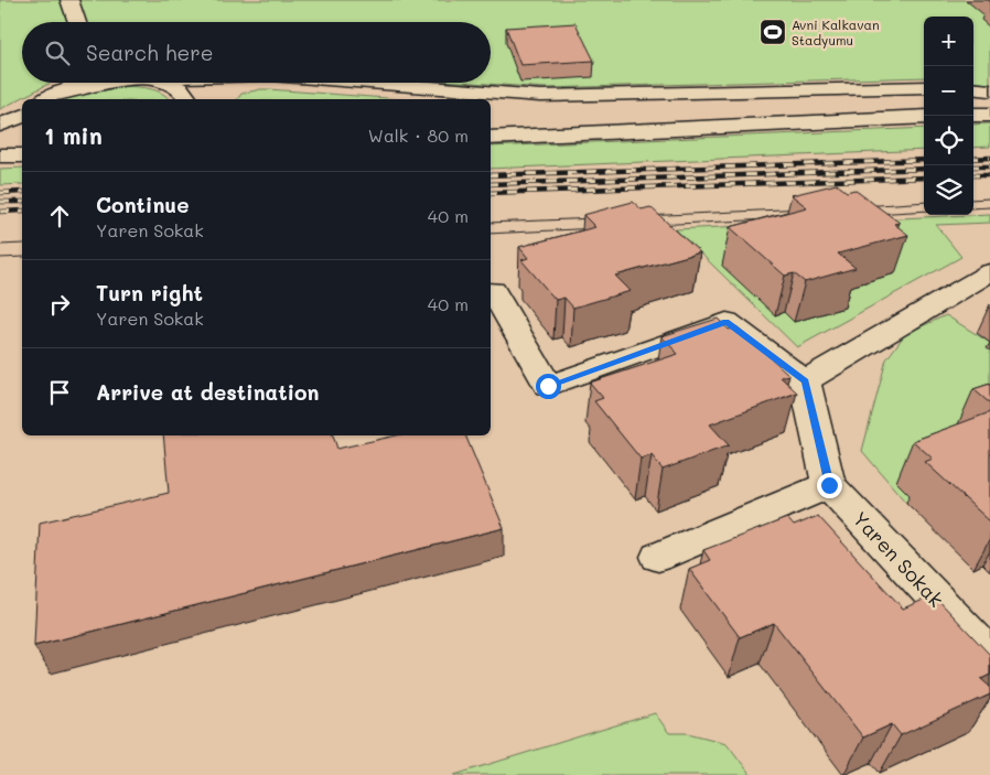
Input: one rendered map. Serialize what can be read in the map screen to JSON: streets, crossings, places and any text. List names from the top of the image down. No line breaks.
{"streets":{"main road":["Yaren Sokak"]},"places":{"sports":["Avni Kalkavan Stadyumu"]},"page":{"map_buttons":["+","−"],"search":"Search here","heading":["1 min","Walk · 80 m"],"list":[["Continue","Yaren Sokak","40 m"],["Turn right","Yaren Sokak","40 m"],"Arrive at destination"]}}
